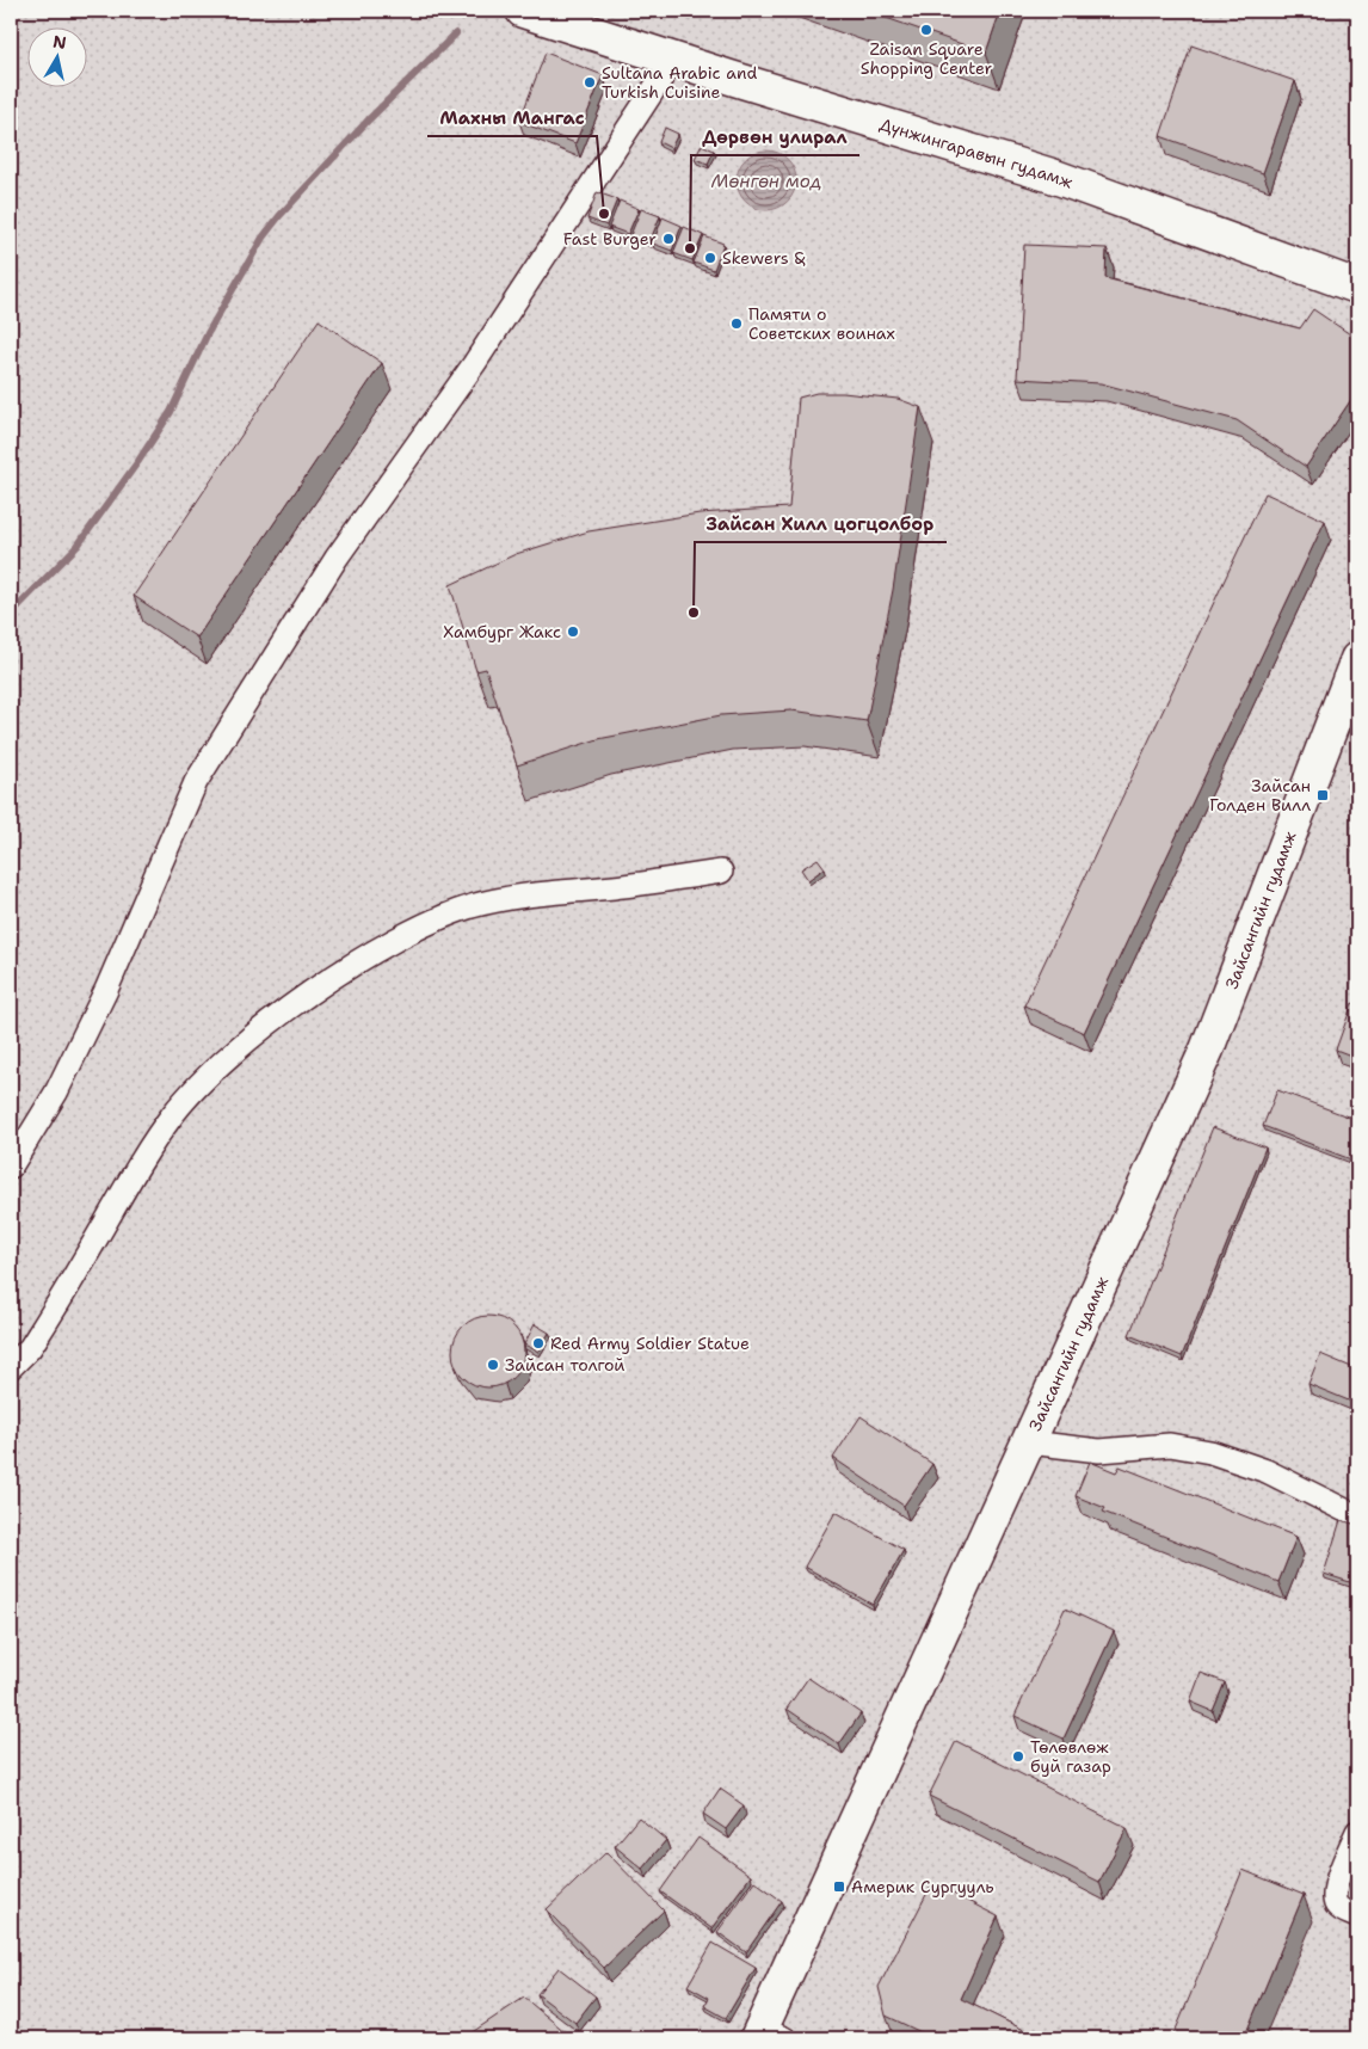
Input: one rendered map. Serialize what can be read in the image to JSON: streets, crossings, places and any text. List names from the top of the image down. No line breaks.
{"streets":{"main road":["Дүнжингаравын гудамж","Зайсангийн гудамж"]},"water":["Мөнгөн мод"],"places":{"other":["Zaisan Square Shopping Center","Sultana Arabic and Turkish Cuisine","Махны Мангас","Fast Burger","Дөрвөн улирал","Skewers &","Памяти о Советских воинах","Зайсан Хилл цогцолбор","Хамбург Жакс","Red Army Soldier Statue","Зайсан толгой","Төлөвлөж буй газар"],"transit":["Зайсан Голден Вилл","Америк Cургууль"]},"north":"top"}
